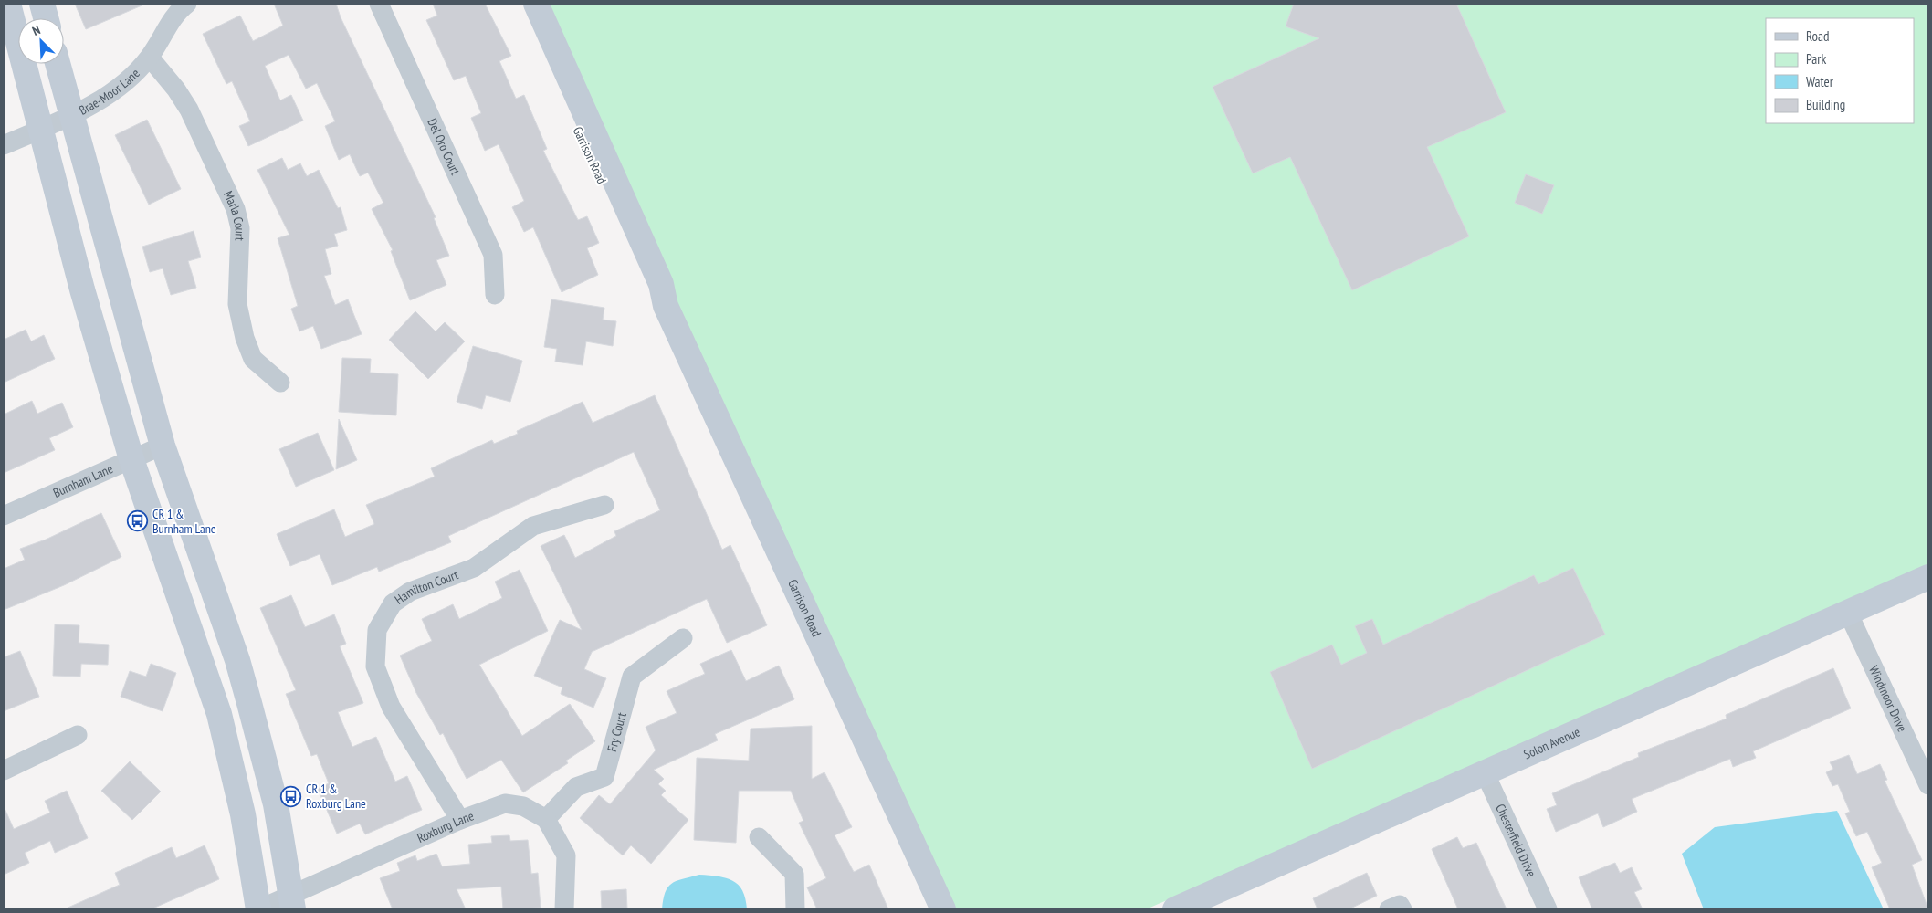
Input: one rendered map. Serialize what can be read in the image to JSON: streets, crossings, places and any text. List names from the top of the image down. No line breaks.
{"streets":{"street":["Brae-Moor Lane","Del Oro Court","Garrison Road","Marla Court","Burnham Lane","Hamilton Court","Windmoor Drive","Fry Court","Solon Avenue","Roxburg Lane","Chesterfield Drive"]},"crossings":[["Brae-Moor Lane","Marla Court"],["Hamilton Court","Roxburg Lane"],["Windmoor Drive","Solon Avenue"],["Fry Court","Roxburg Lane"],["Solon Avenue","Chesterfield Drive"]],"places":{"bus stop":["CR 1 & Burnham Lane","CR 1 & Roxburg Lane"]},"legend":["Road","Park","Water","Building"],"north":"top left"}
